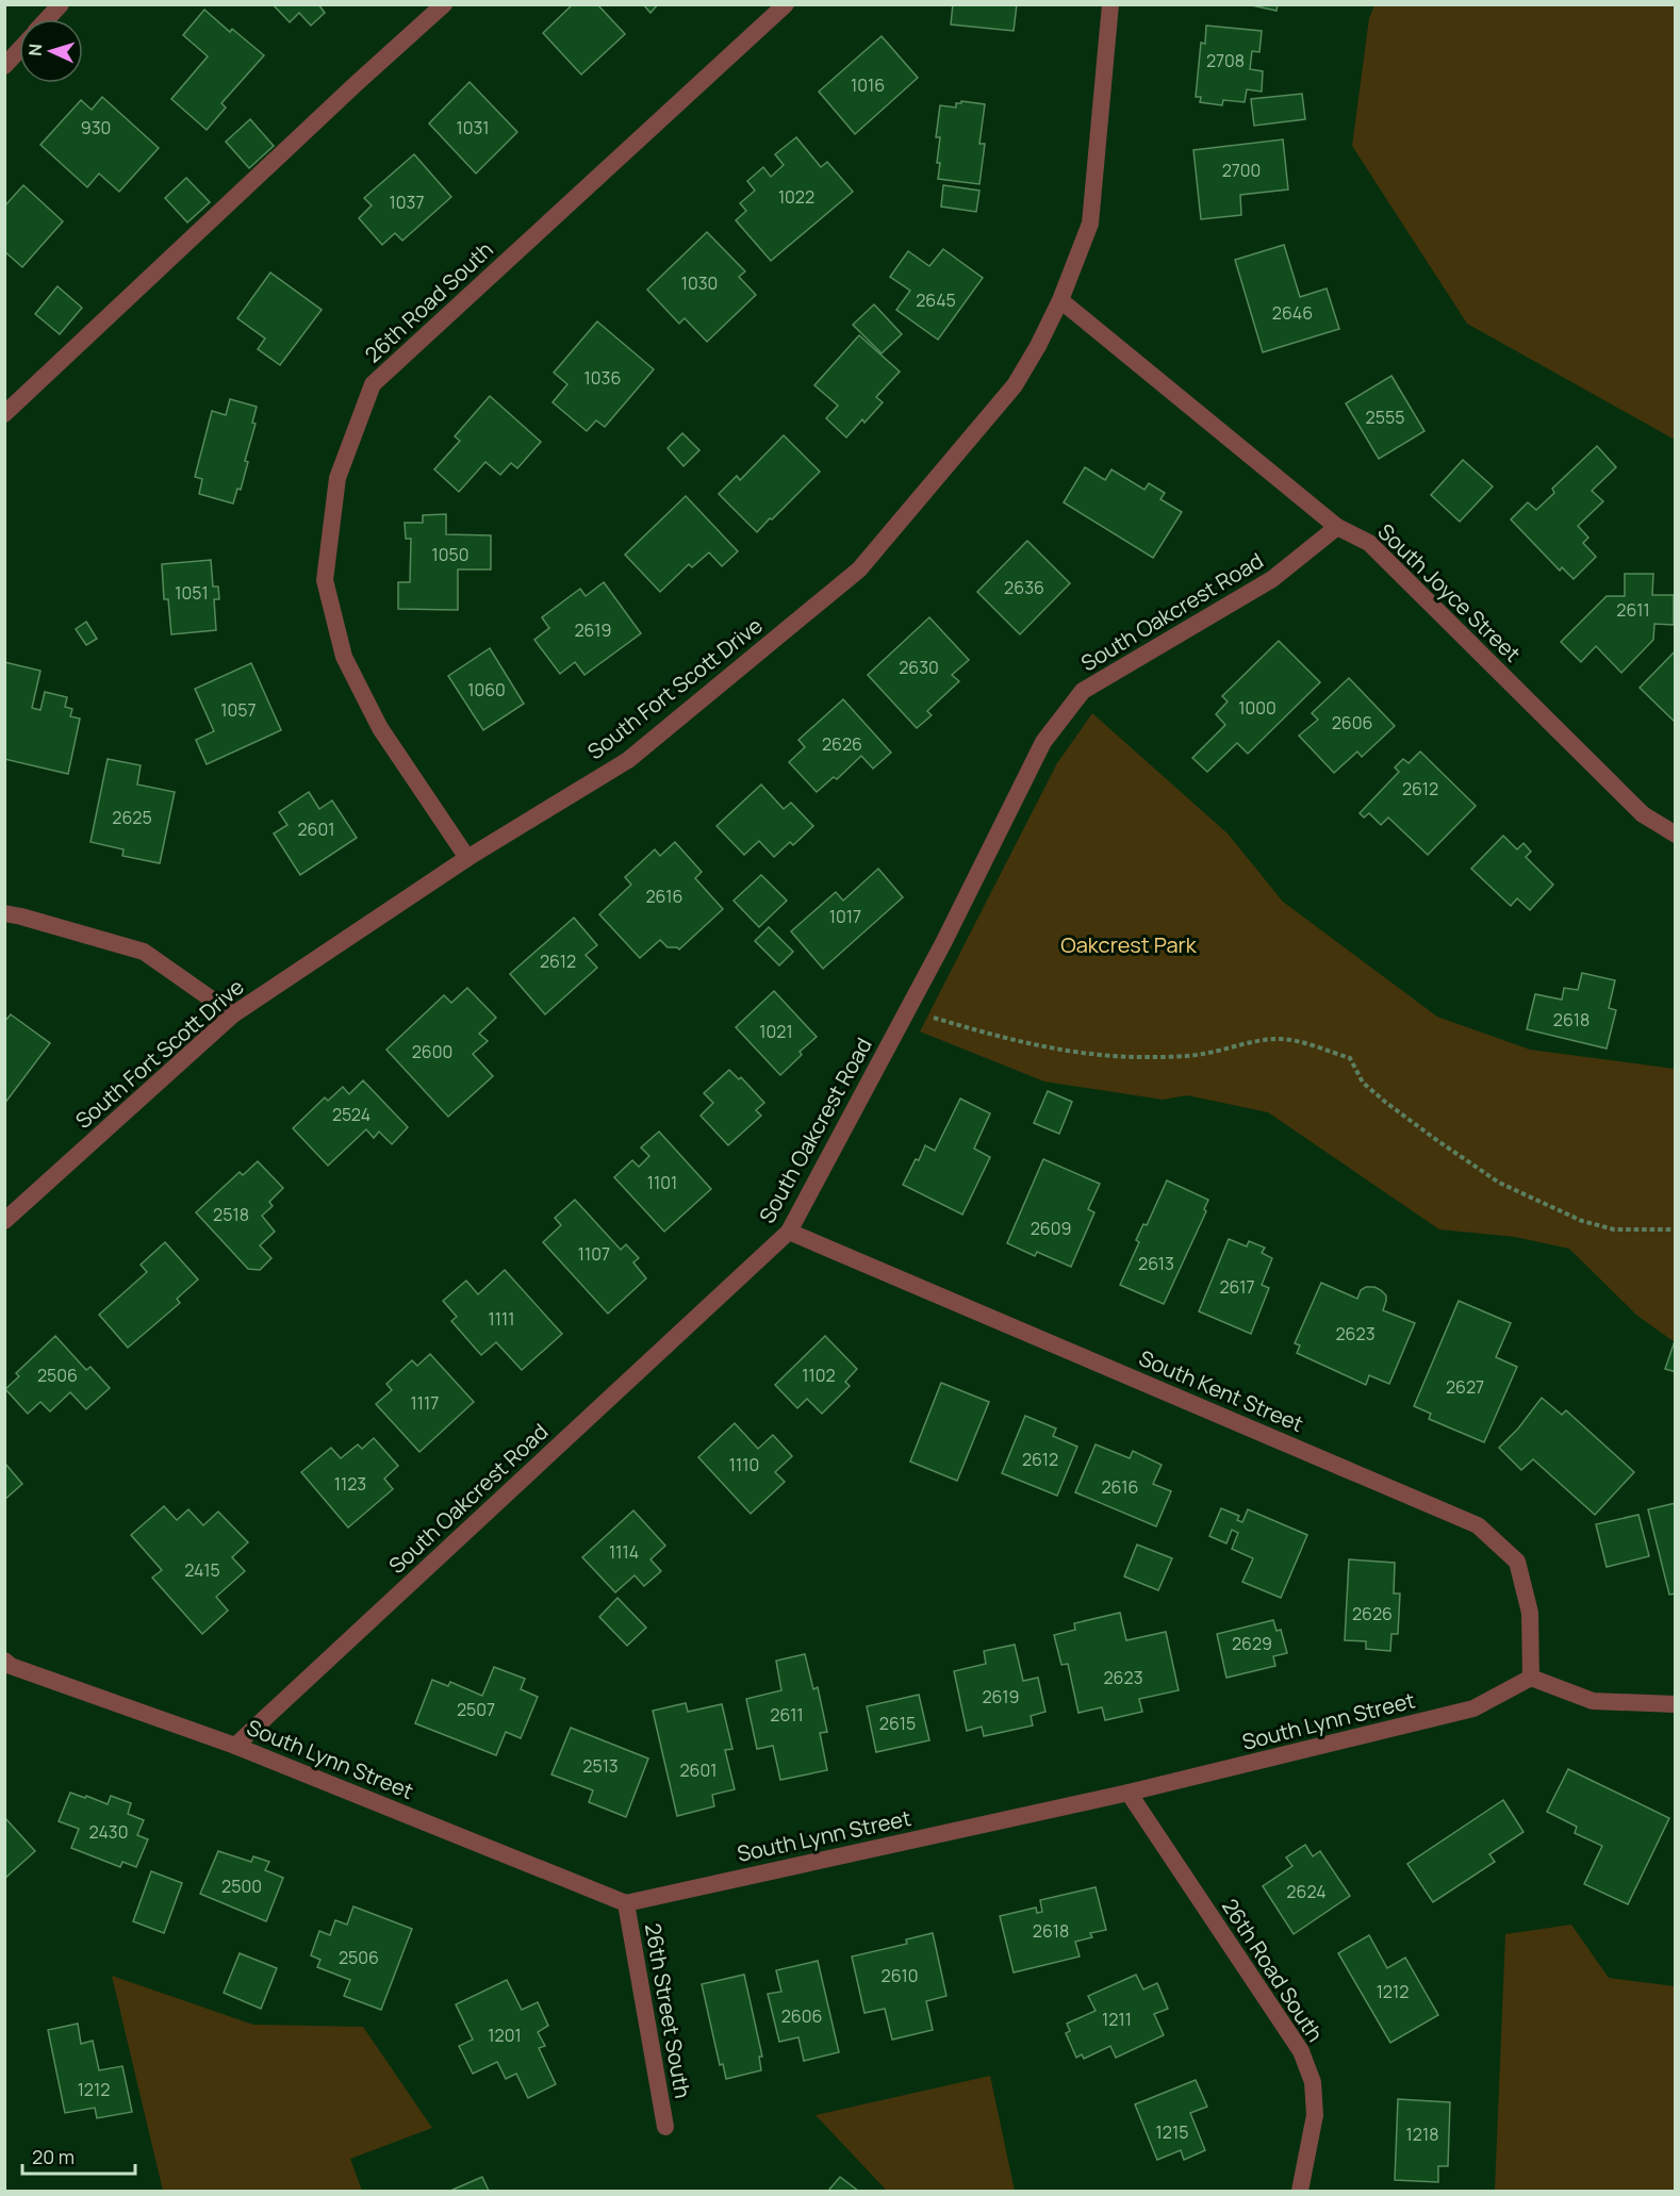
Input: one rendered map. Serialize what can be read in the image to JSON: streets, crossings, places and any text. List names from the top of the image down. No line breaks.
{"streets":{"street":["26th Road South","South Joyce Street","South Oakcrest Road","South Fort Scott Drive","South Kent Street","South Lynn Street","26th Street South"]},"crossings":[["26th Road South","South Fort Scott Drive"],["26th Road South","South Lynn Street"],["South Joyce Street","South Oakcrest Road"],["South Joyce Street","South Fort Scott Drive"],["South Oakcrest Road","South Kent Street"],["South Oakcrest Road","South Lynn Street"],["South Kent Street","South Lynn Street"],["South Lynn Street","26th Street South"]],"parks":["Oakcrest Park"],"house_numbers":["2708","1016","930","1031","2700","1022","1037","1030","2645","2646","1036","2555","1050","2636","1051","2611","2619","2630","1060","1000","1057","2606","2626","2612","2625","2601","2616","1017","2612","2618","1021","2600","2524","1101","2518","2609","1107","2613","2617","1111","2623","2506","1102","2627","1117","2612","1110","1123","2616","1114","2415","2626","2629","2623","2619","2507","2611","2615","2513","2601","2430","2500","2624","2618","2506","2610","1212","2606","1211","1201","1212","1215","1218"],"scale_bar":"20 m","north":"left"}
